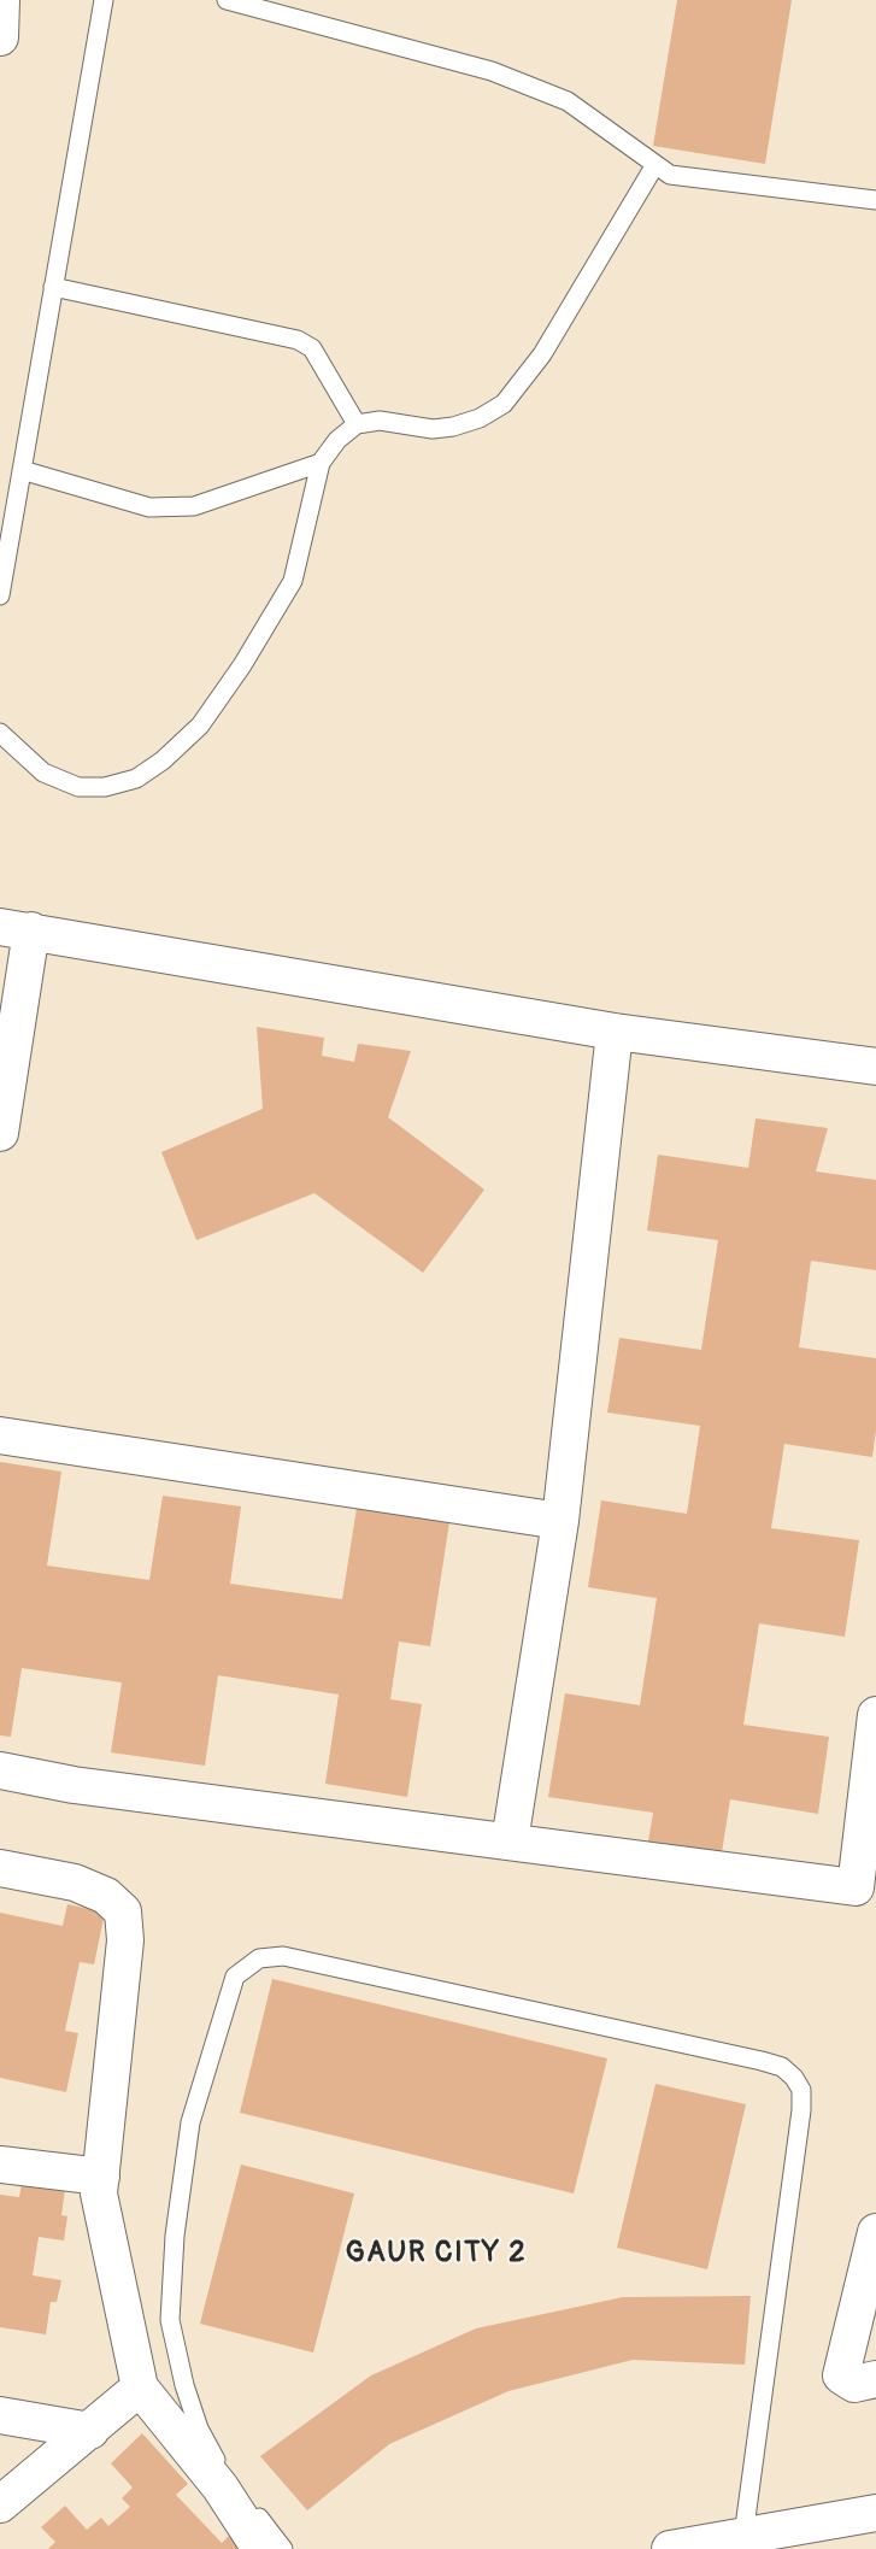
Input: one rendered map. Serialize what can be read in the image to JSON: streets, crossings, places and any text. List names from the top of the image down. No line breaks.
{"districts":["GAUR CITY 2"]}
